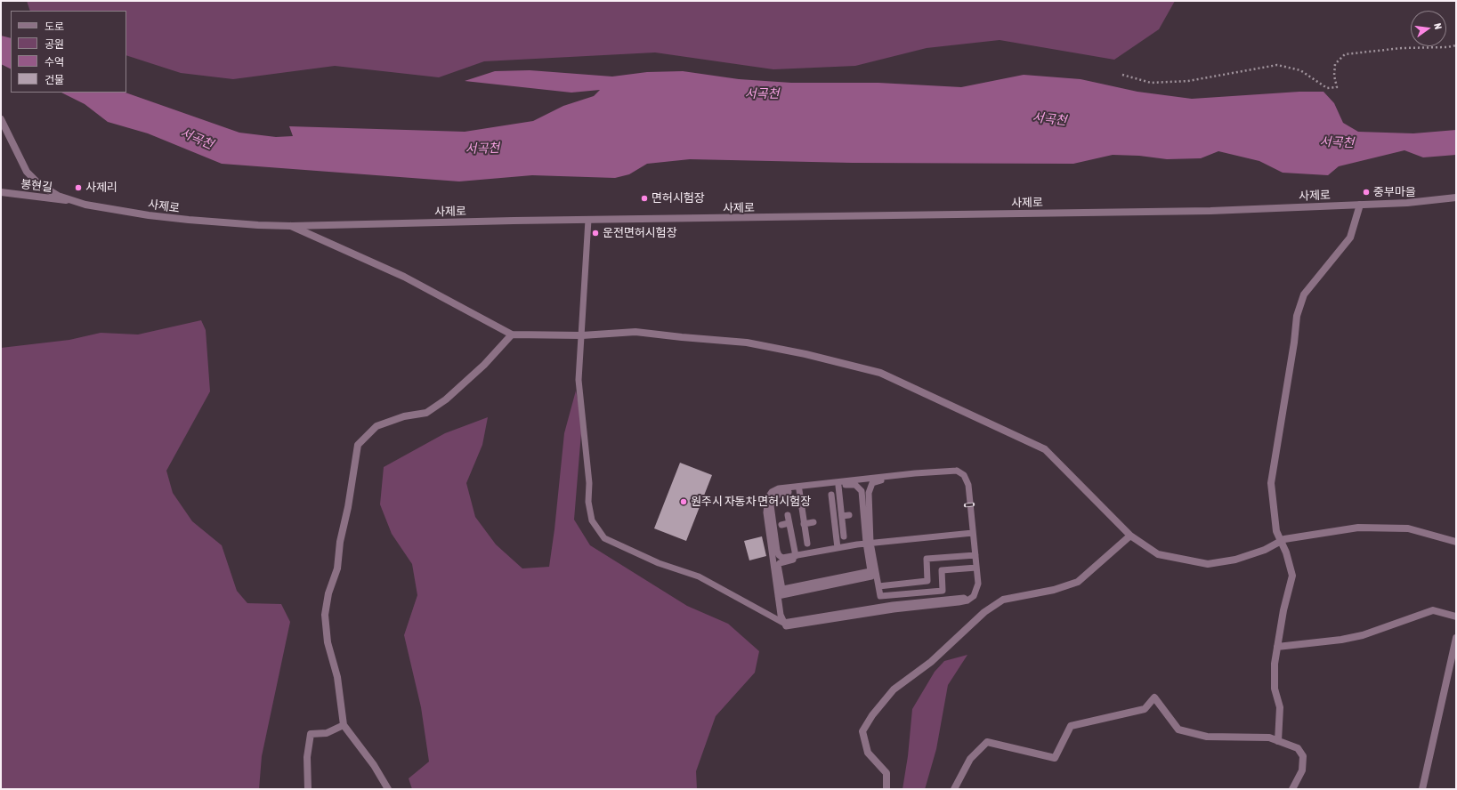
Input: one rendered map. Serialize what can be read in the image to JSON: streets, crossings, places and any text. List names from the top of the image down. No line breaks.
{"streets":{"street":["봉현길","사제로"]},"crossings":[["봉현길","사제로"]],"water":["서곡천"],"places":["사제리","중부마을","면허시험장","운전면허시험장","원주시 자동차 면허시험장"],"legend":["도로","공원","수역","건물"],"north":"right"}
